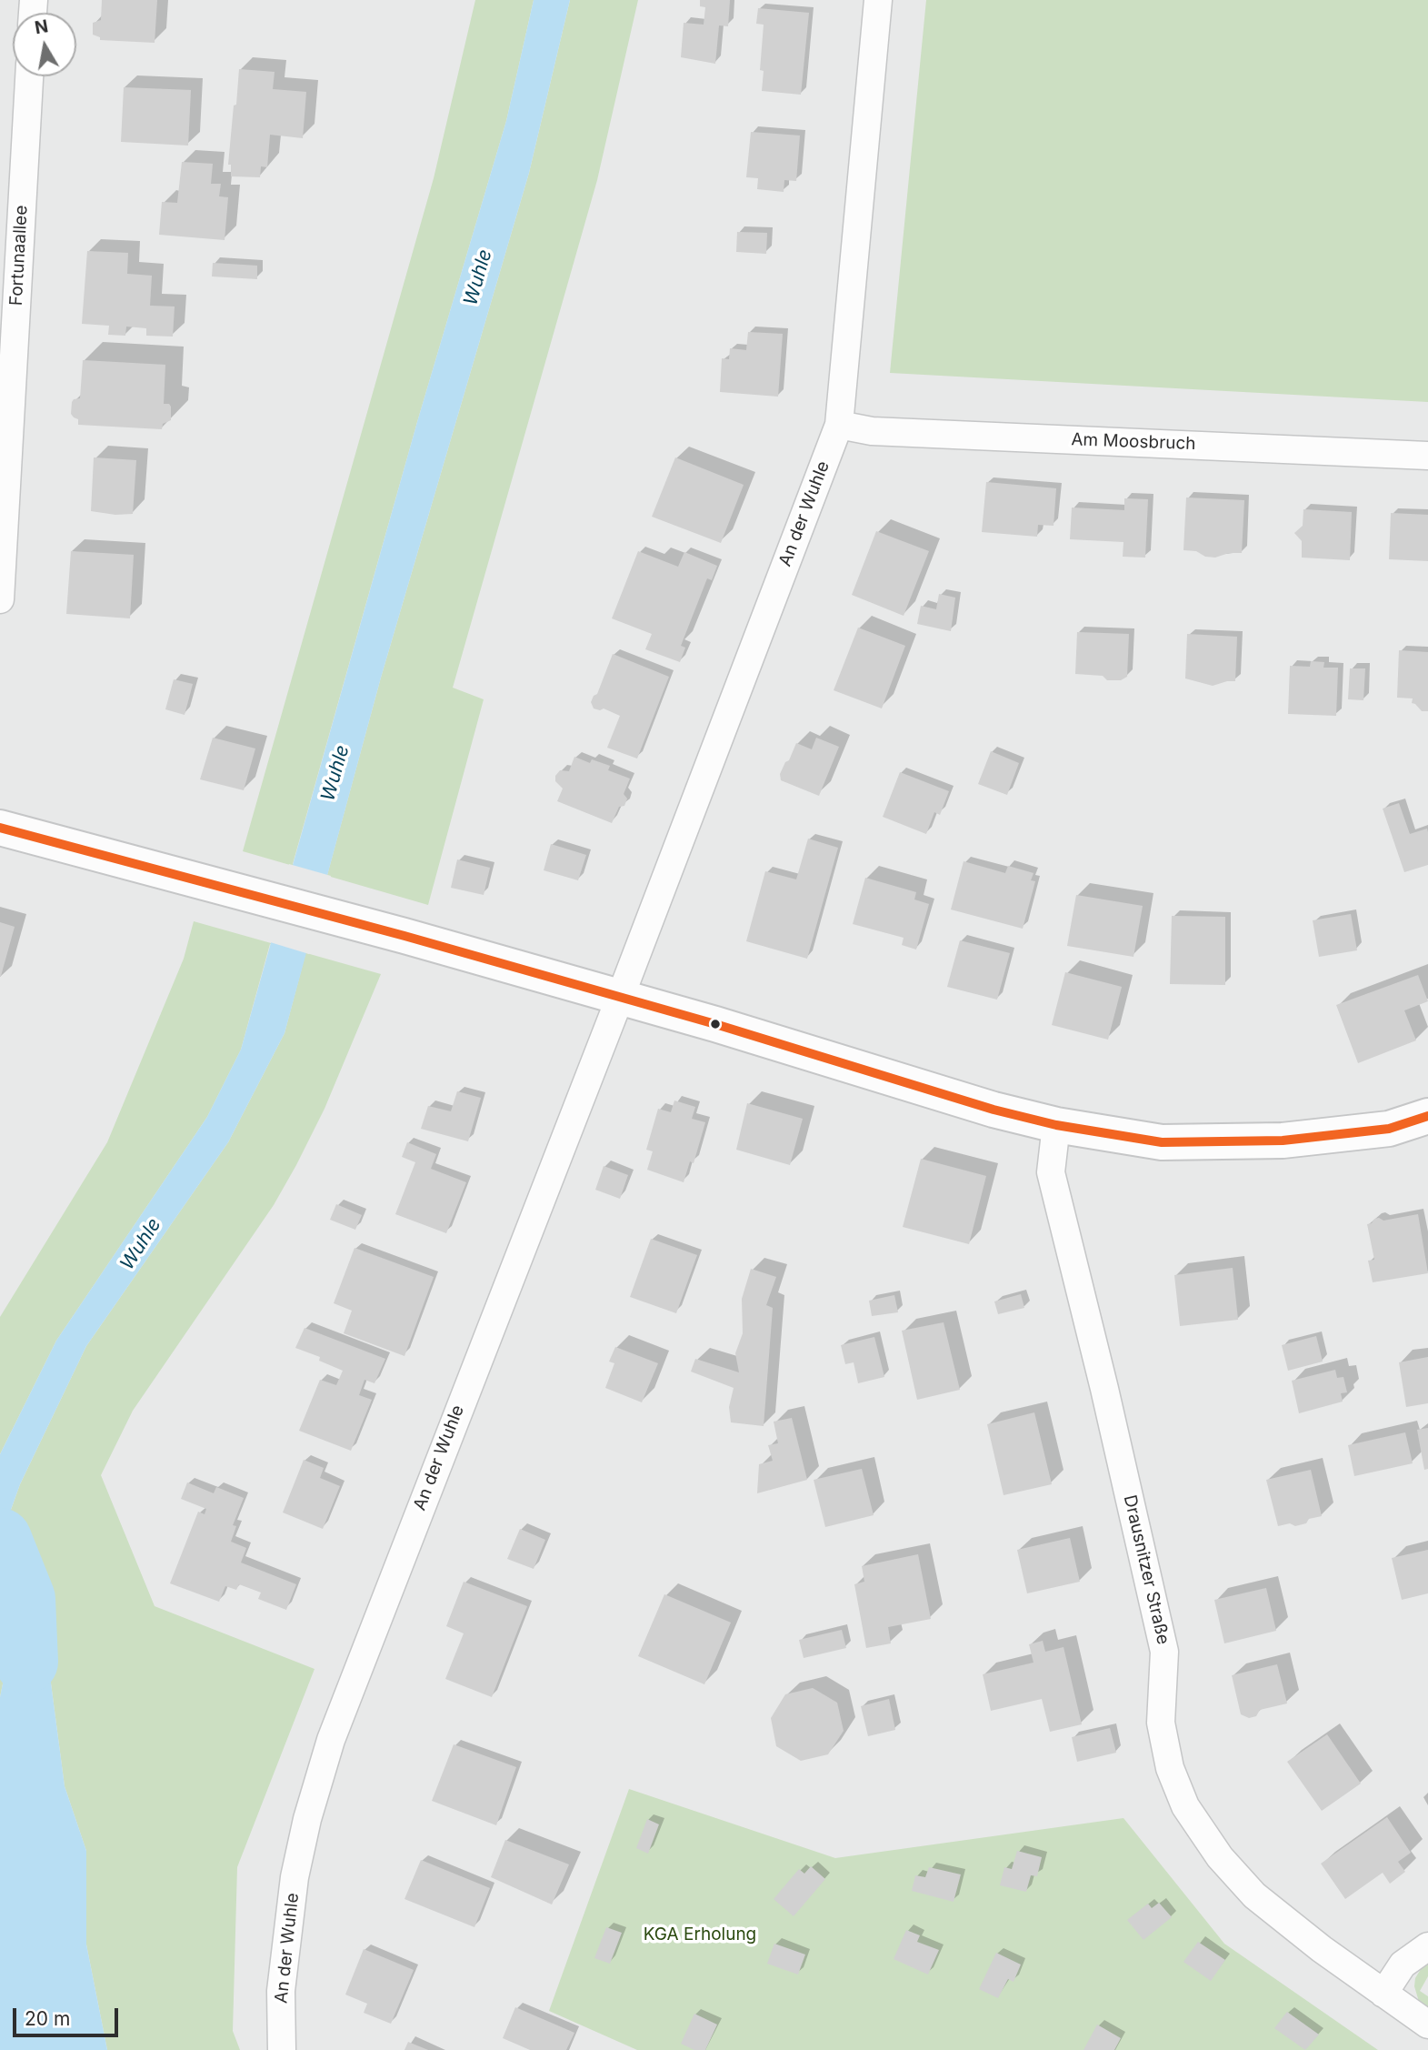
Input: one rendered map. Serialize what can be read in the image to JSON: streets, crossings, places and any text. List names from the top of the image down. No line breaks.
{"streets":{"street":["Fortunaallee","Am Moosbruch","An der Wuhle","Drausnitzer Straße"]},"crossings":[["Am Moosbruch","An der Wuhle"]],"water":["Wuhle"],"parks":["KGA Erholung"],"scale_bar":"20 m","north":"top"}
